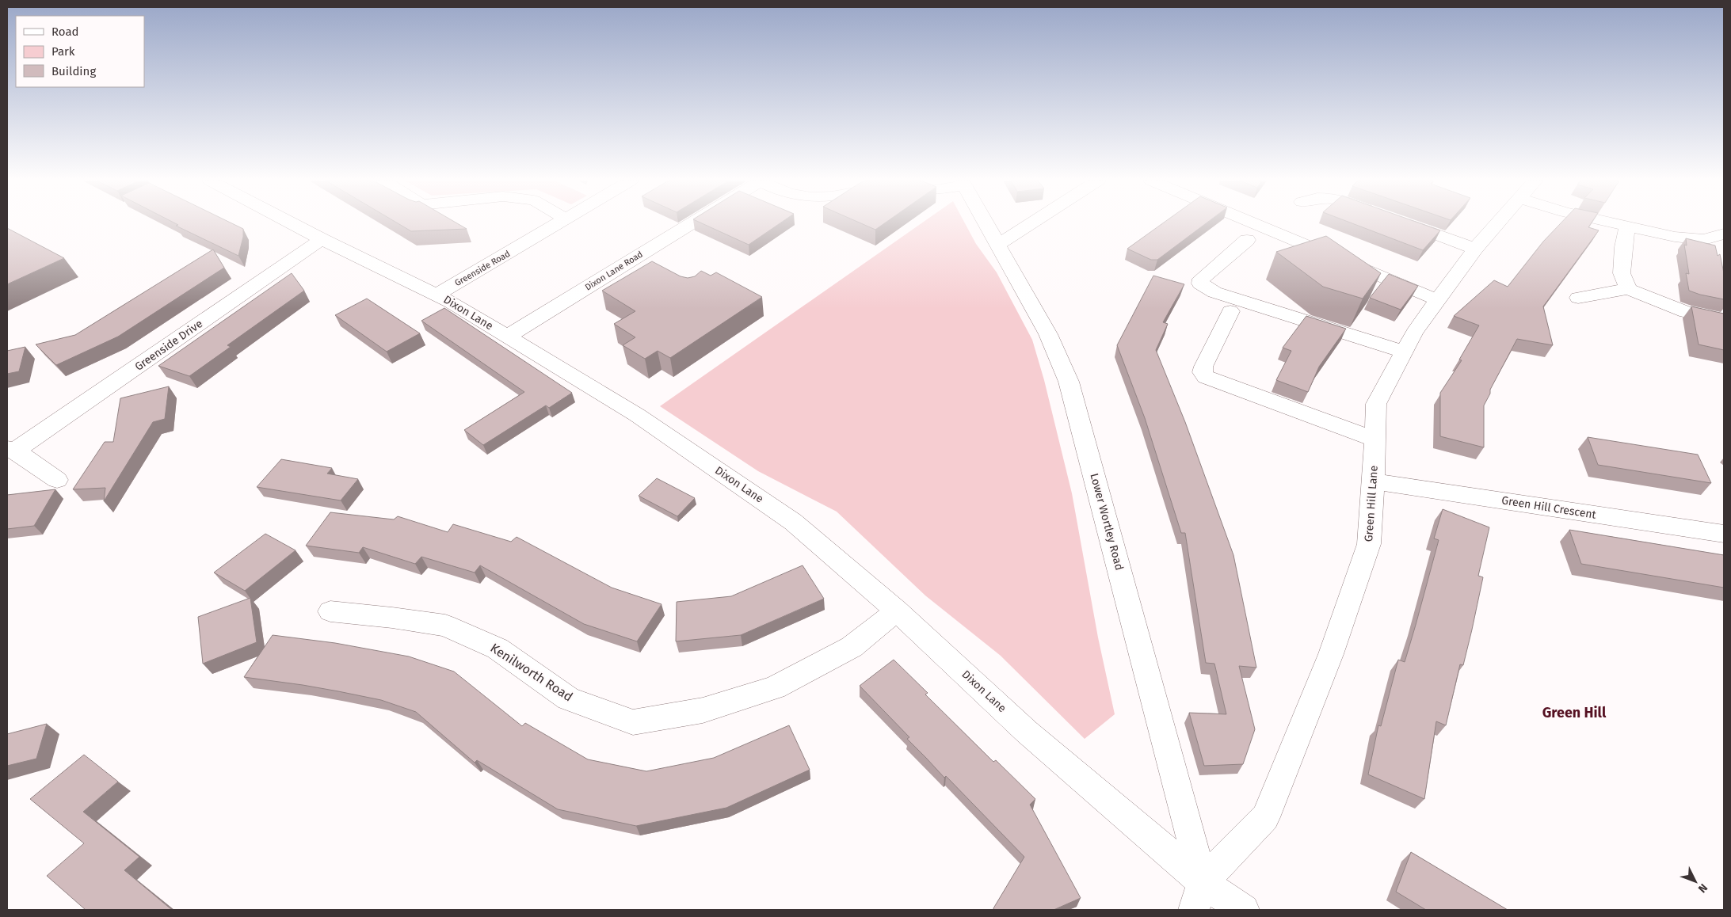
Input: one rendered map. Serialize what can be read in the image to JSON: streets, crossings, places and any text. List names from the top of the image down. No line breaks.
{"streets":{"street":["Greenside Road","Dixon Lane Road","Dixon Lane","Greenside Drive","Green Hill Lane","Green Hill Crescent","Lower Wortley Road","Kenilworth Road"]},"crossings":[["Greenside Road","Dixon Lane"],["Dixon Lane Road","Dixon Lane"],["Dixon Lane","Greenside Drive"],["Dixon Lane","Green Hill Lane"],["Dixon Lane","Lower Wortley Road"],["Dixon Lane","Kenilworth Road"],["Green Hill Lane","Green Hill Crescent"],["Green Hill Lane","Lower Wortley Road"]],"districts":["Green Hill"],"legend":["Road","Park","Building"],"north":"bottom right"}
